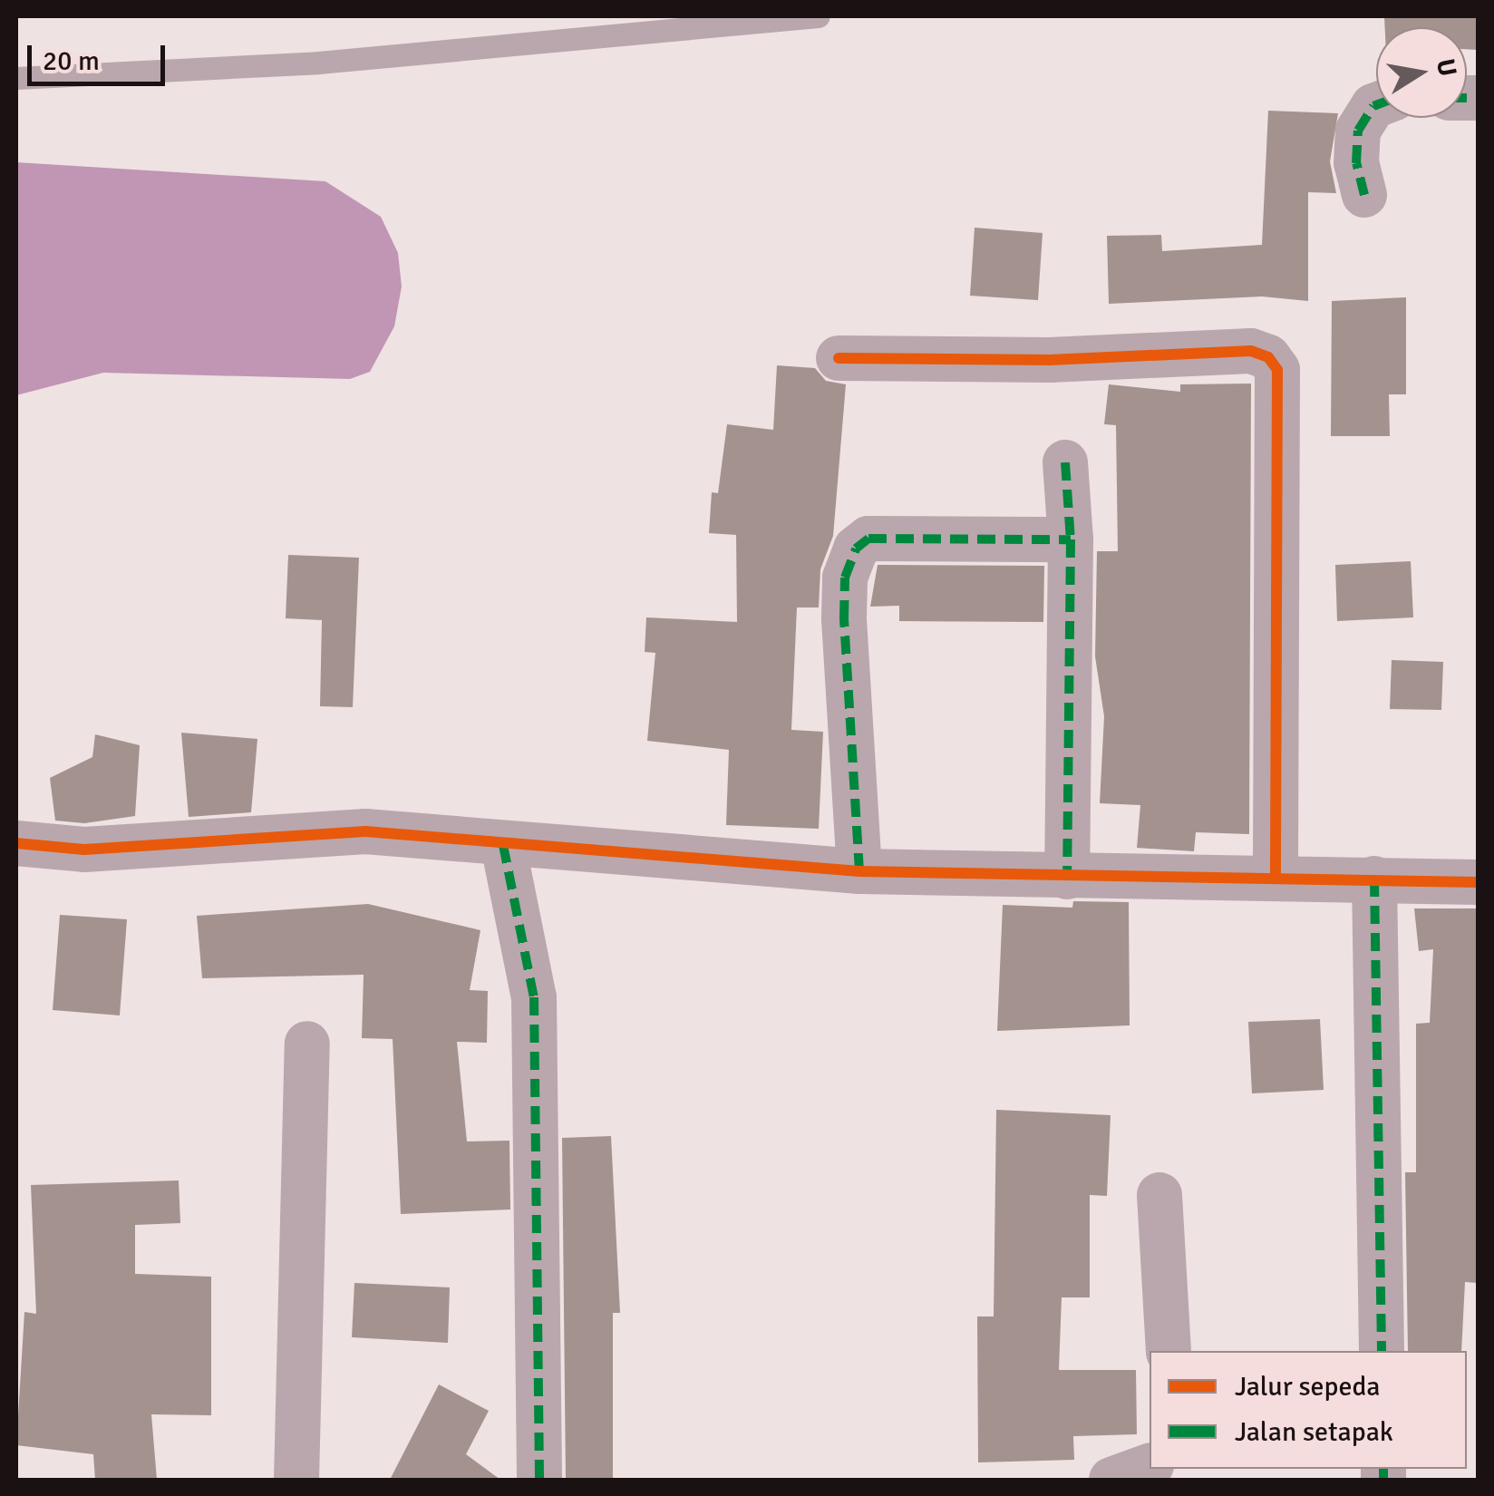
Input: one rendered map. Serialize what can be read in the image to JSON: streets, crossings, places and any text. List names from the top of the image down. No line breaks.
{"legend":["Jalur sepeda","Jalan setapak"],"scale_bar":"20 m","north":"right"}
